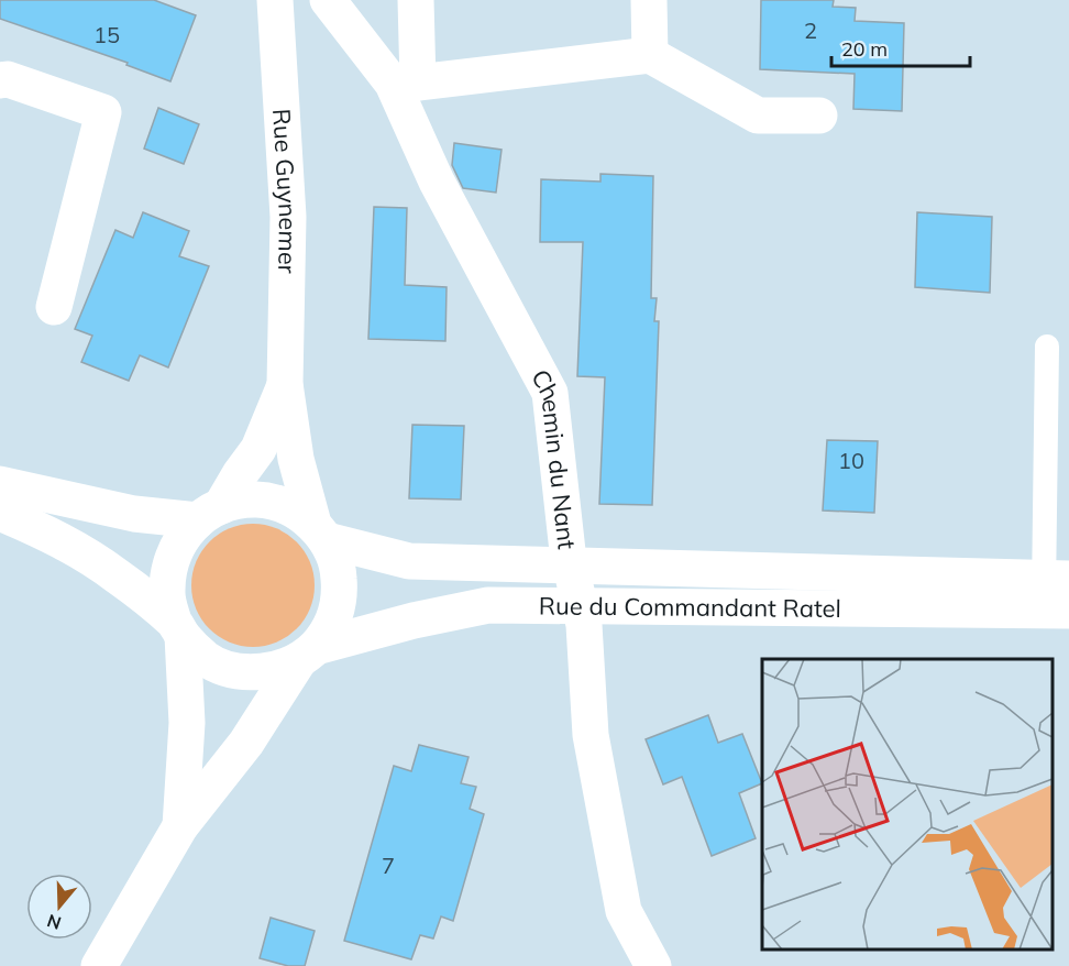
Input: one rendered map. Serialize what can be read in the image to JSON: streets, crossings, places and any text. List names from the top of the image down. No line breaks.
{"streets":{"street":["Rue Guynemer","Chemin du Nant","Rue du Commandant Ratel"]},"crossings":[["Rue Guynemer","Rue du Commandant Ratel"],["Chemin du Nant","Rue du Commandant Ratel"]],"house_numbers":["2","15","10","7"],"scale_bar":"20 m","north":"bottom"}
